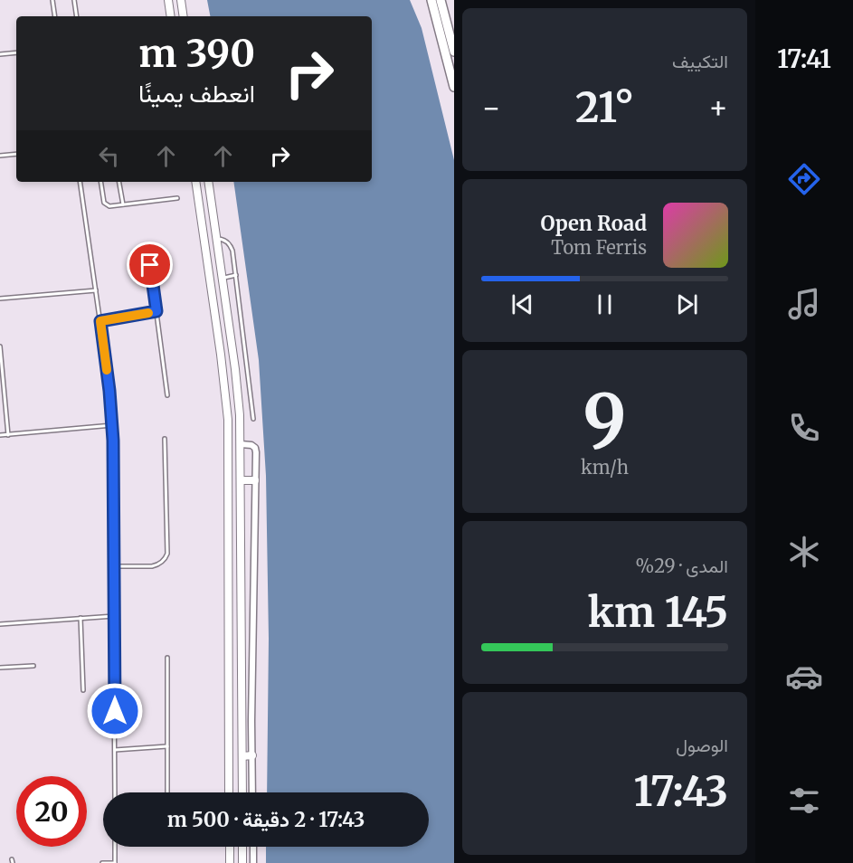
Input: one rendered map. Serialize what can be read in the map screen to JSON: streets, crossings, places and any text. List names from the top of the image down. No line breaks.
{"page":{"tabs":"17:41","tile":["التكييف",["9","km/h"],["المدى · 29%","145 km"],["الوصول","17:43"]],"turn":["390 m","انعطف يمينًا"],"heat":["−","21°","+"],"song":["Open Road","Tom Ferris"],"limit":"20","trip":"17:43 · 2 دقيقة · 500 m"}}
